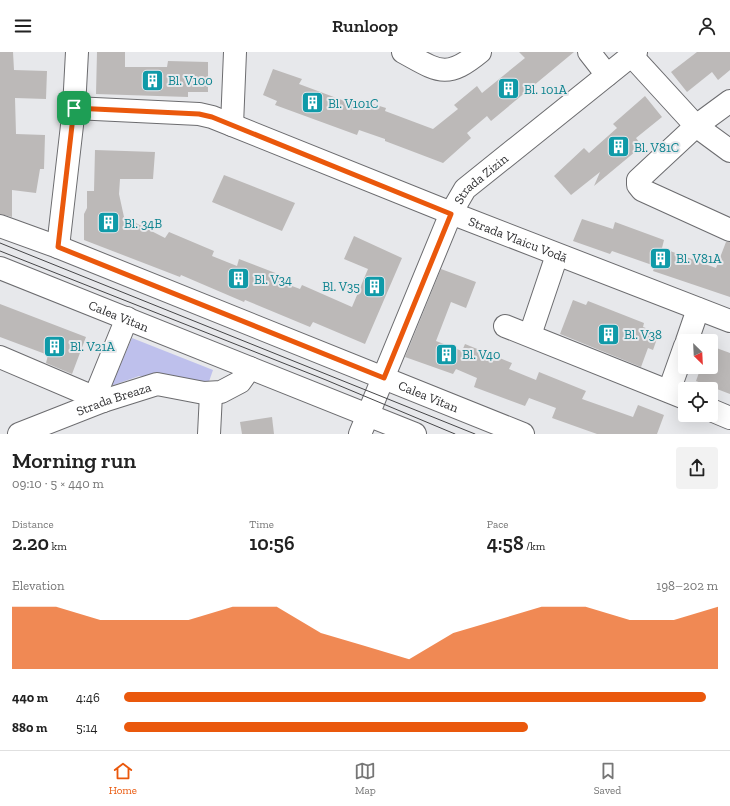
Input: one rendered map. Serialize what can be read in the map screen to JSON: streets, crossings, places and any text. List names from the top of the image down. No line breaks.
{"streets":{"street":["Strada Zizin","Strada Vlaicu Vodă","Calea Vitan","Strada Breaza"]},"crossings":[["Strada Zizin","Strada Vlaicu Vodă"],["Strada Zizin","Calea Vitan"],["Calea Vitan","Strada Breaza"]],"places":{"building":["Bl. V100","Bl. 101A","Bl. V101C","Bl. V81C","Bl. 34B","Bl. V81A","Bl. V34","Bl. V35","Bl. V38","Bl. V21A","Bl. V40"]},"north":"bottom right","page":{"header":"Runloop","heading":["Morning run","09:10 · 5 × 440 m"],"stats":[["Distance","2.20 km"],["Time","10:56"],["Pace","4:58 /km"]],"chart":["Elevation","198–202 m"],"list":[{"name":"440 m","note":"4:46"},{"name":"880 m","note":"5:14"}],"tabs":["Home","Map","Saved"]}}
